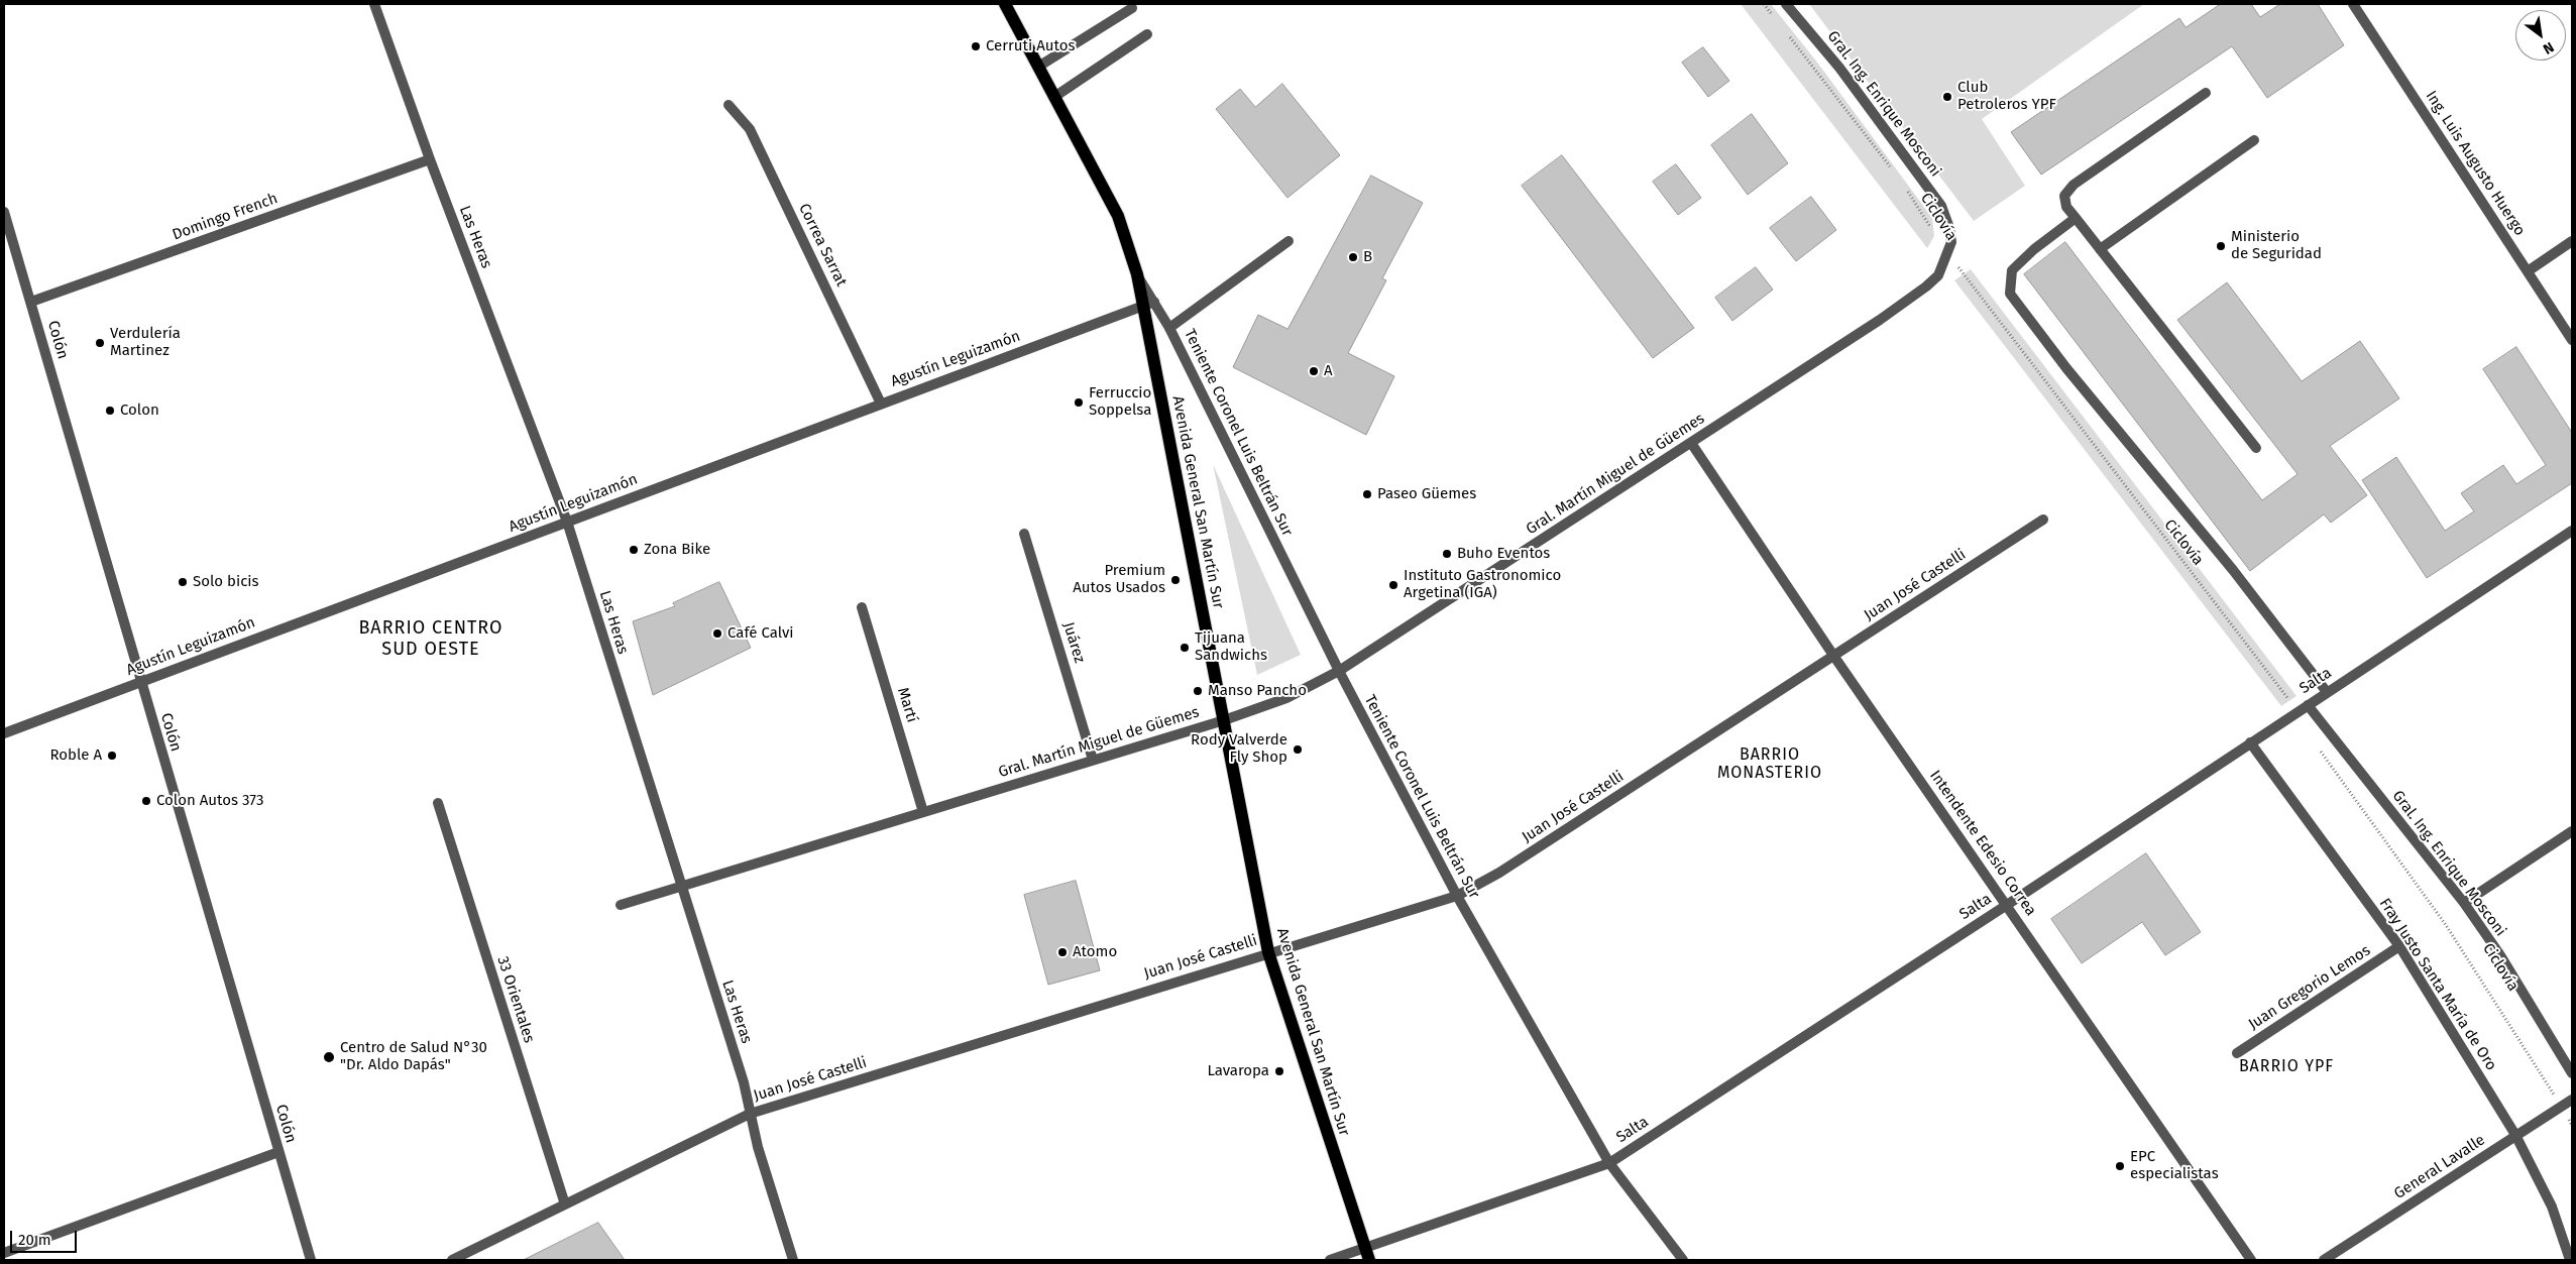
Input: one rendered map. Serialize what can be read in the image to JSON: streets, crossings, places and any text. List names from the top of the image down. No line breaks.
{"streets":{"main road":["Avenida General San Martín Sur"],"street":["Gral. Ing. Enrique Mosconi","Ing. Luis Augusto Huergo","Domingo French","Las Heras","Correa Sarrat","Colón","Agustín Leguizamón","Teniente Coronel Luis Beltrán Sur","Gral. Martín Miguel de Güemes","Juan José Castelli","Juárez","Salta","Martí","Intendente Edesio Correa","Fray Justo Santa María de Oro","Juan Gregorio Lemos","33 Orientales","General Lavalle"],"path":["Ciclovía"]},"crossings":[["Gral. Ing. Enrique Mosconi","Gral. Martín Miguel de Güemes"],["Gral. Ing. Enrique Mosconi","Salta"],["Domingo French","Las Heras"],["Domingo French","Colón"],["Ciclovía","Gral. Martín Miguel de Güemes"],["Ciclovía","Salta"],["Las Heras","Agustín Leguizamón"],["Las Heras","Gral. Martín Miguel de Güemes"],["Las Heras","Juan José Castelli"],["Correa Sarrat","Agustín Leguizamón"],["Colón","Agustín Leguizamón"],["Agustín Leguizamón","Teniente Coronel Luis Beltrán Sur"],["Agustín Leguizamón","Avenida General San Martín Sur"],["Teniente Coronel Luis Beltrán Sur","Gral. Martín Miguel de Güemes"],["Teniente Coronel Luis Beltrán Sur","Avenida General San Martín Sur"],["Teniente Coronel Luis Beltrán Sur","Juan José Castelli"],["Teniente Coronel Luis Beltrán Sur","Salta"],["Gral. Martín Miguel de Güemes","Avenida General San Martín Sur"],["Gral. Martín Miguel de Güemes","Juárez"],["Gral. Martín Miguel de Güemes","Martí"],["Gral. Martín Miguel de Güemes","Intendente Edesio Correa"],["Avenida General San Martín Sur","Juan José Castelli"],["Avenida General San Martín Sur","Salta"],["Juan José Castelli","Intendente Edesio Correa"],["Juan José Castelli","33 Orientales"],["Salta","Intendente Edesio Correa"],["Salta","Fray Justo Santa María de Oro"],["Fray Justo Santa María de Oro","Juan Gregorio Lemos"],["Fray Justo Santa María de Oro","General Lavalle"]],"districts":["BARRIO CENTRO SUD OESTE","BARRIO MONASTERIO","BARRIO YPF"],"places":["Cerruti Autos","Club Petroleros YPF","Ministerio de Seguridad","B","Verdulería Martinez","A","Ferruccio Soppelsa","Colon","Paseo Güemes","Zona Bike","Buho Eventos","Premium Autos Usados","Solo bicis","Instituto Gastronomico Argetina (IGA)","Café Calvi","Tijuana Sandwichs","Manso Pancho","Rody Valverde Fly Shop","Roble A","Colon Autos 373","Atomo","Centro de Salud N°30 \"Dr. Aldo Dapás\"","Lavaropa","EPC especialistas"],"scale_bar":"20 m","north":"bottom right"}
